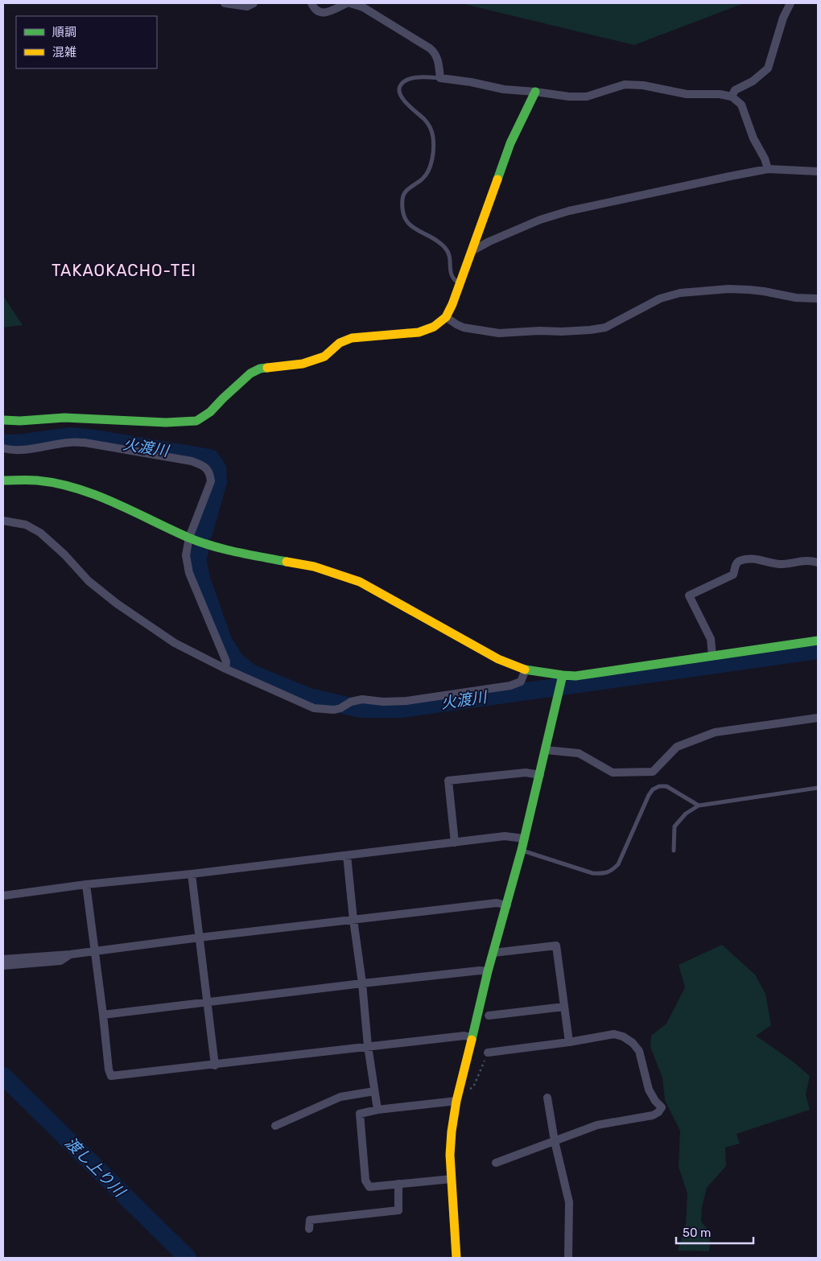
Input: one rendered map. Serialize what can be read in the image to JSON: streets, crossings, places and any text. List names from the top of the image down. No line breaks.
{"districts":["TAKAOKACHO-TEI"],"water":["火渡川","渡し上り川"],"legend":["順調","混雑"],"scale_bar":"50 m"}
